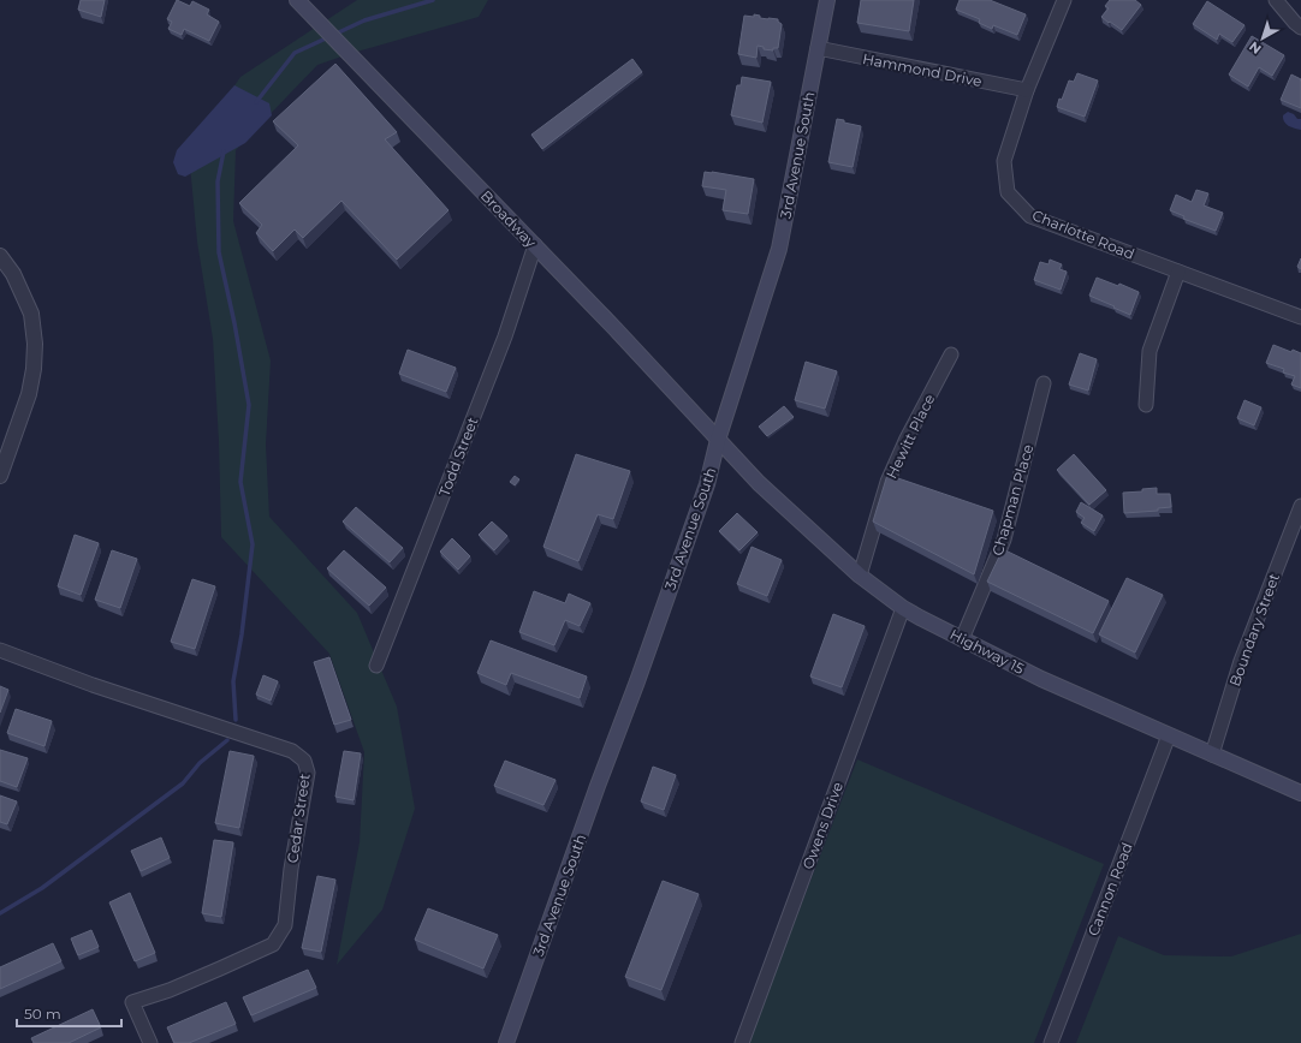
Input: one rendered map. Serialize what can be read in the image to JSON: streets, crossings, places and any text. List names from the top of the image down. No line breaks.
{"streets":{"main road":["3rd Avenue South","Broadway","Highway 15"],"street":["Hammond Drive","Charlotte Road","Hewitt Place","Todd Street","Chapman Place","Boundary Street","Cedar Street","Owens Drive","Cannon Road"]},"crossings":[["Hammond Drive","3rd Avenue South"],["Hammond Drive","Charlotte Road"],["3rd Avenue South","Broadway"],["3rd Avenue South","Highway 15"],["Broadway","Todd Street"],["Broadway","Highway 15"],["Hewitt Place","Highway 15"],["Chapman Place","Highway 15"],["Boundary Street","Highway 15"],["Highway 15","Owens Drive"],["Highway 15","Cannon Road"]],"scale_bar":"50 m","north":"bottom left"}
